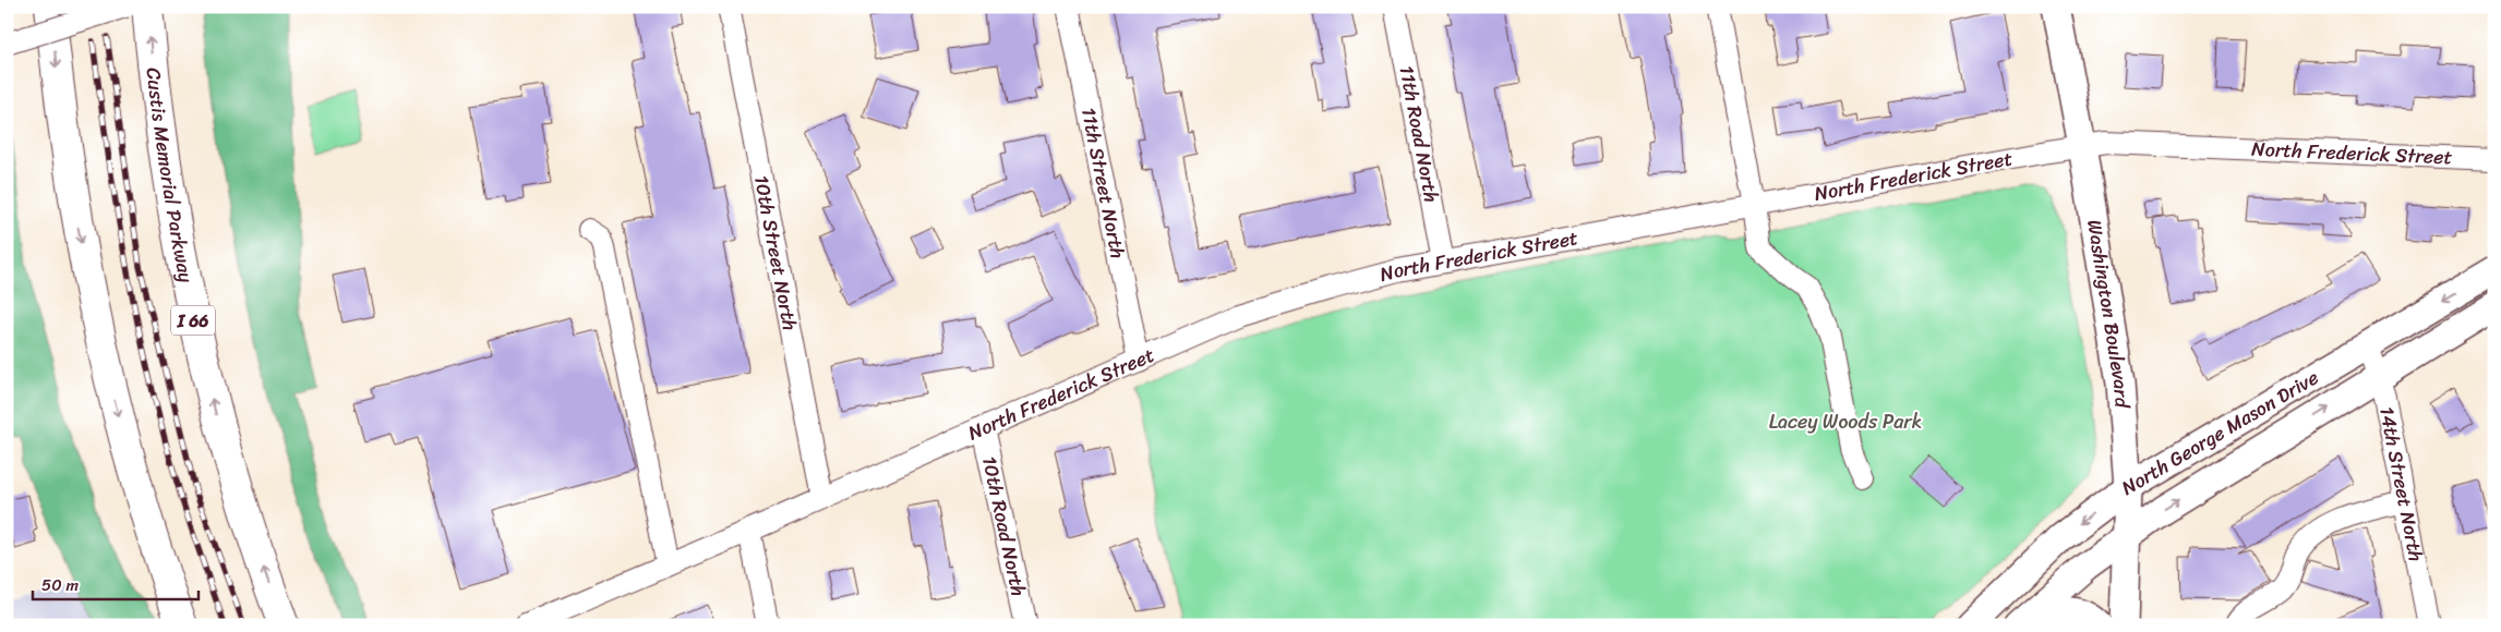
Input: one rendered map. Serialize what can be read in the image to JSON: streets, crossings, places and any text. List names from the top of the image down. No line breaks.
{"streets":{"highway":["Custis Memorial Parkway","I 66"],"main road":["Washington Boulevard","North George Mason Drive"],"street":["11th Road North","North Frederick Street","11th Street North","10th Street North","14th Street North","10th Road North"]},"crossings":[["11th Road North","North Frederick Street"],["North Frederick Street","11th Street North"],["North Frederick Street","10th Street North"],["North Frederick Street","Washington Boulevard"],["North Frederick Street","10th Road North"],["Washington Boulevard","North George Mason Drive"],["North George Mason Drive","14th Street North"]],"parks":["Lacey Woods Park"],"scale_bar":"50 m"}
